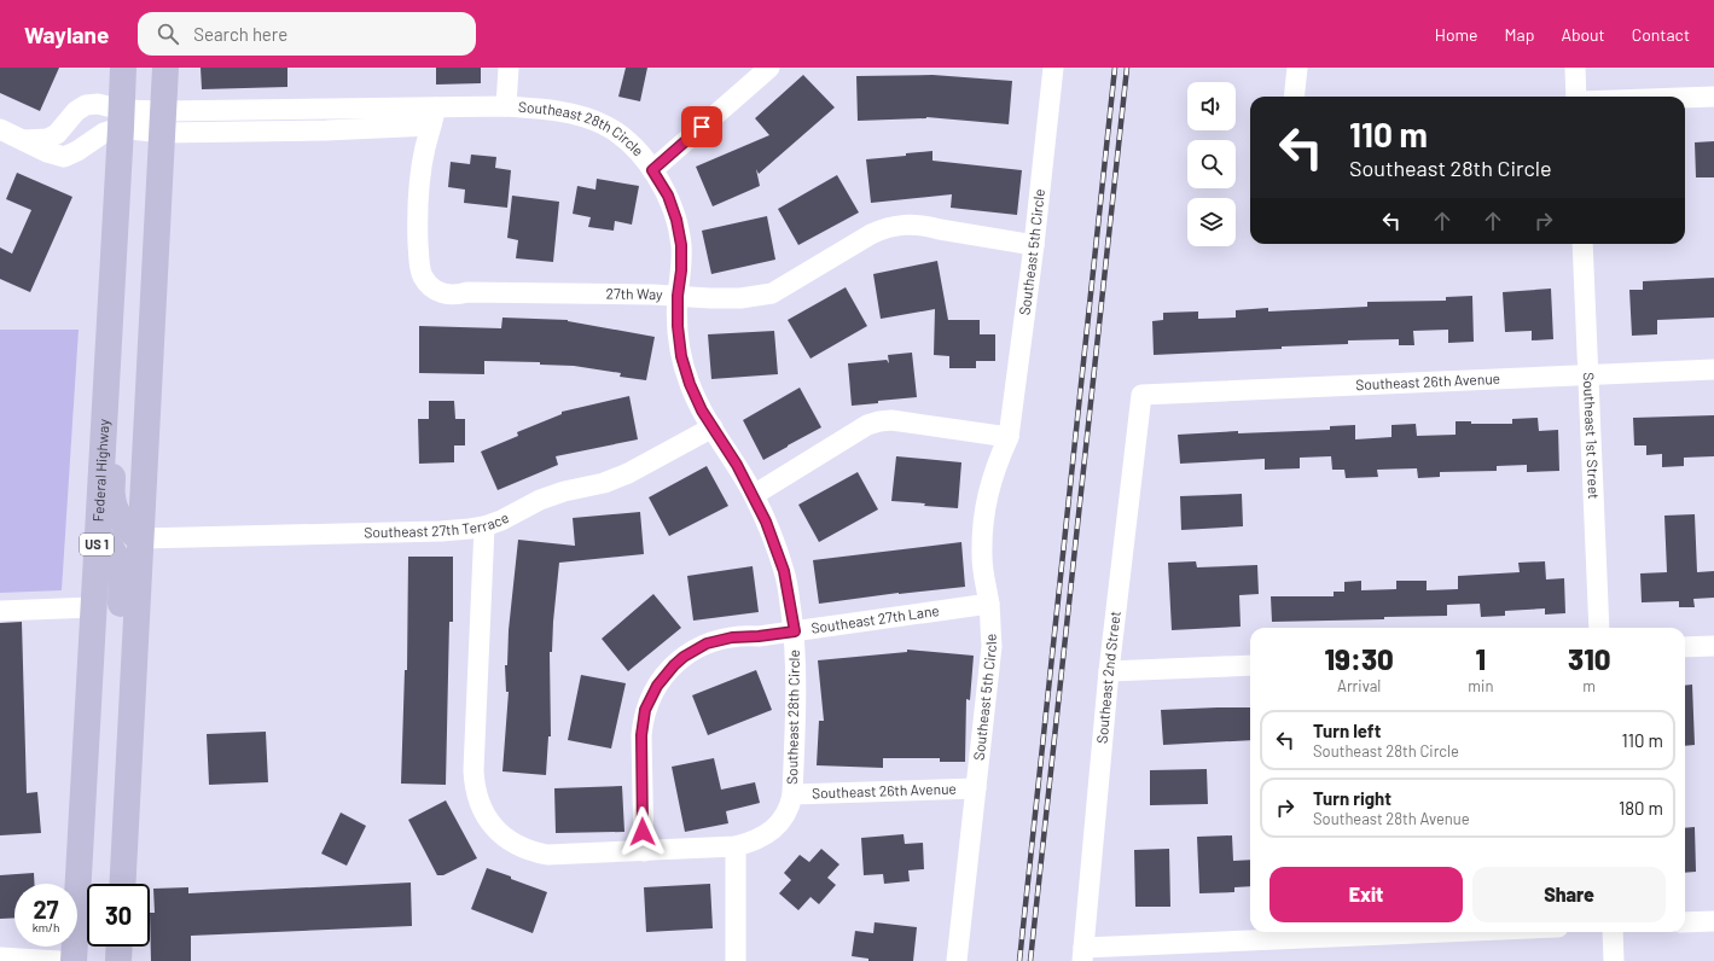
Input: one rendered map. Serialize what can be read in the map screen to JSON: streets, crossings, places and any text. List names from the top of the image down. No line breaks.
{"streets":{"main road":["Federal Highway","US 1"],"street":["Southeast 28th Circle","Southeast 5th Circle","27th Way","Southeast 26th Avenue","Southeast 1st Street","Southeast 27th Terrace","Southeast 27th Lane","Southeast 2nd Street"]},"crossings":[["Southeast 28th Circle","27th Way"],["Southeast 28th Circle","Southeast 26th Avenue"],["Southeast 28th Circle","Federal Highway"],["Southeast 28th Circle","Southeast 27th Terrace"],["Southeast 28th Circle","Southeast 27th Lane"],["Southeast 5th Circle","27th Way"],["Southeast 5th Circle","Southeast 26th Avenue"],["Southeast 5th Circle","Southeast 27th Lane"],["Southeast 26th Avenue","Southeast 1st Street"],["Southeast 26th Avenue","Southeast 2nd Street"]],"page":{"header":"Waylane","search":"Search here","nav":["Home","Map","About","Contact"],"turn":["110 m","Southeast 28th Circle"],"eta":["19:30","Arrival","1","min","310","m"],"list":[{"name":"Turn left","note":"Southeast 28th Circle","value":"110 m"},{"name":"Turn right","note":"Southeast 28th Avenue","value":"180 m"}],"buttons":["Exit","Share"],"speed":"27 km/h","limit":"30"}}
